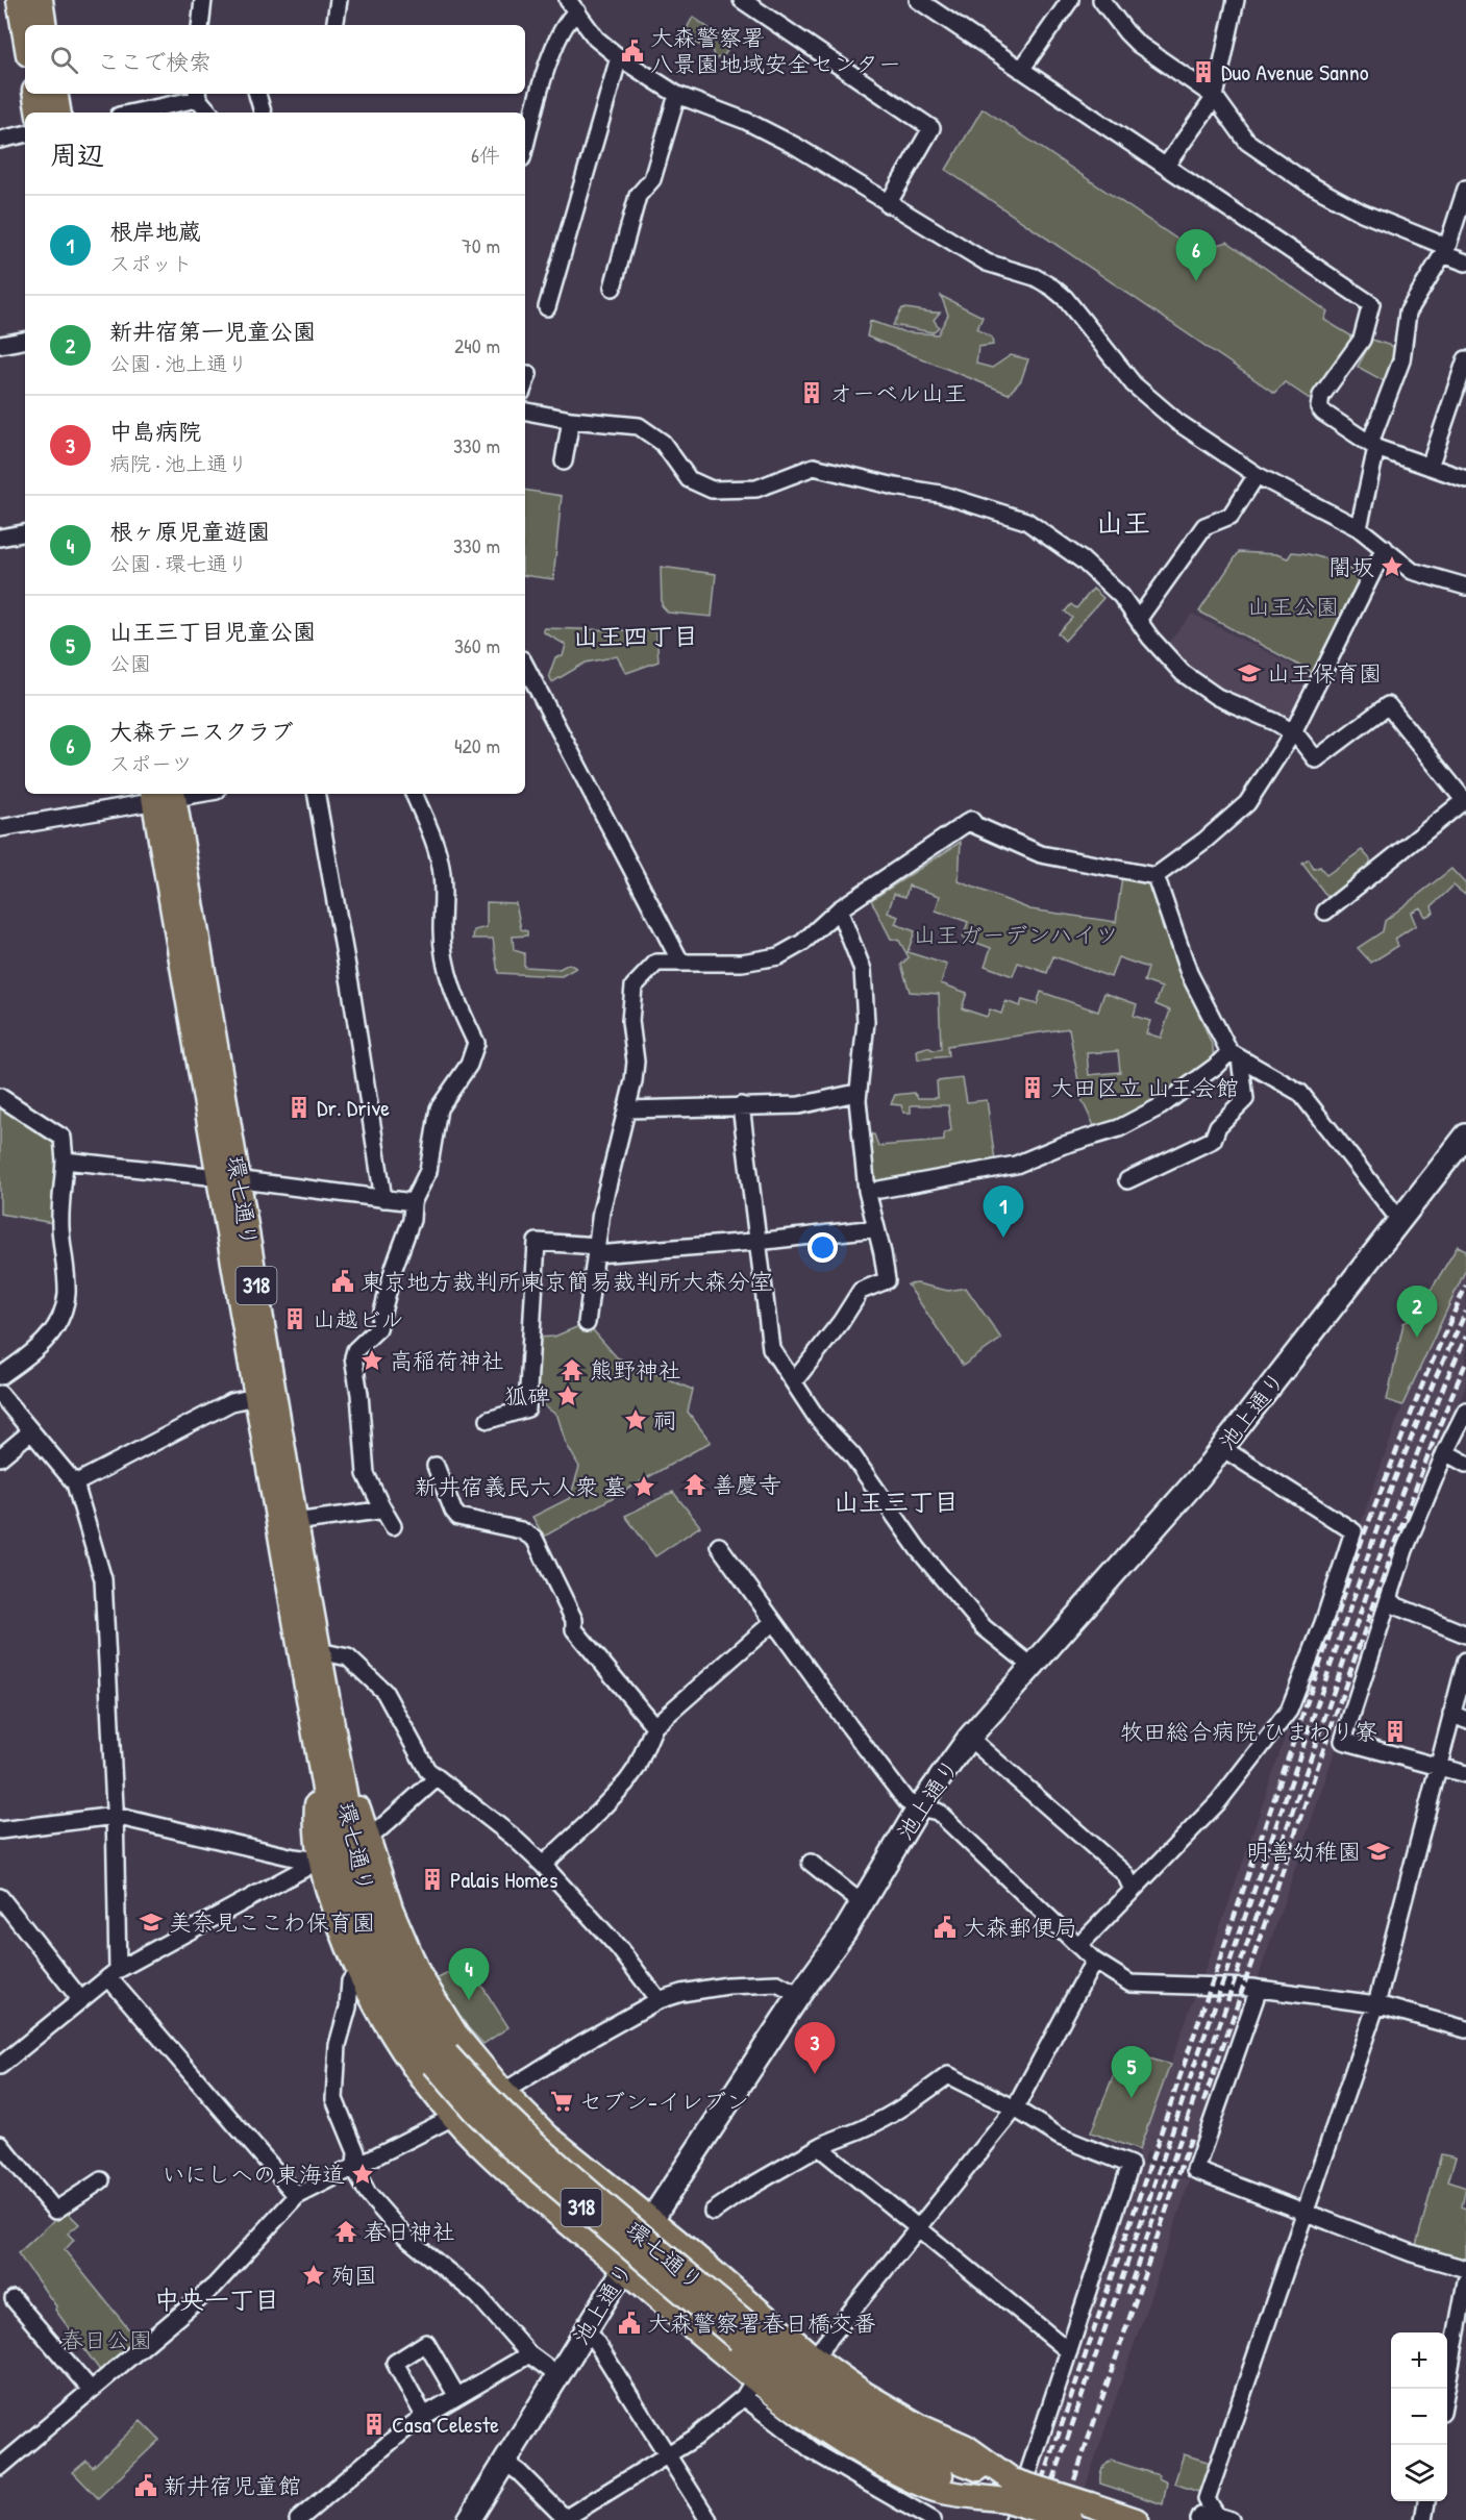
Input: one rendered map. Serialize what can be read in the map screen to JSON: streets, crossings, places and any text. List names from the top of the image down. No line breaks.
{"streets":{"main road":["環七通り","318","池上通り"]},"districts":["山王","山王四丁目","山王三丁目","中央一丁目"],"parks":["山王公園","山王ガーデンハイツ","春日公園"],"places":{"public building":["大森警察署 八景園地域安全センター","東京地方裁判所東京簡易裁判所大森分室","大森郵便局","大森警察署春日橋交番","新井宿児童館"],"building":["Duo Avenue Sanno","オーベル山王","大田区立 山王会館","Dr. Drive","山越ビル","牧田総合病院 ひまわり寮","Palais Homes","Casa Celeste"],"place":["闇坂","高稲荷神社","狐碑","祠","新井宿義民六人衆 墓","いにしへの東海道","殉国"],"school or university":["山王保育園","明善幼稚園","美奈見ここわ保育園"],"temple":["熊野神社","善慶寺","春日神社"],"supermarket":["セブン-イレブン"]},"page":{"search":"ここで検索","heading":["周辺","6件"],"list":[{"mark":"1","name":"根岸地蔵","note":"スポット","value":"70 m"},{"mark":"2","name":"新井宿第一児童公園","note":"公園 · 池上通り","value":"240 m"},{"mark":"3","name":"中島病院","note":"病院 · 池上通り","value":"330 m"},{"mark":"4","name":"根ヶ原児童遊園","note":"公園 · 環七通り","value":"330 m"},{"mark":"5","name":"山王三丁目児童公園","note":"公園","value":"360 m"},{"mark":"6","name":"大森テニスクラブ","note":"スポーツ","value":"420 m"}],"pins":["6","1","2","4","3","5"],"map_buttons":["+","−"]}}
